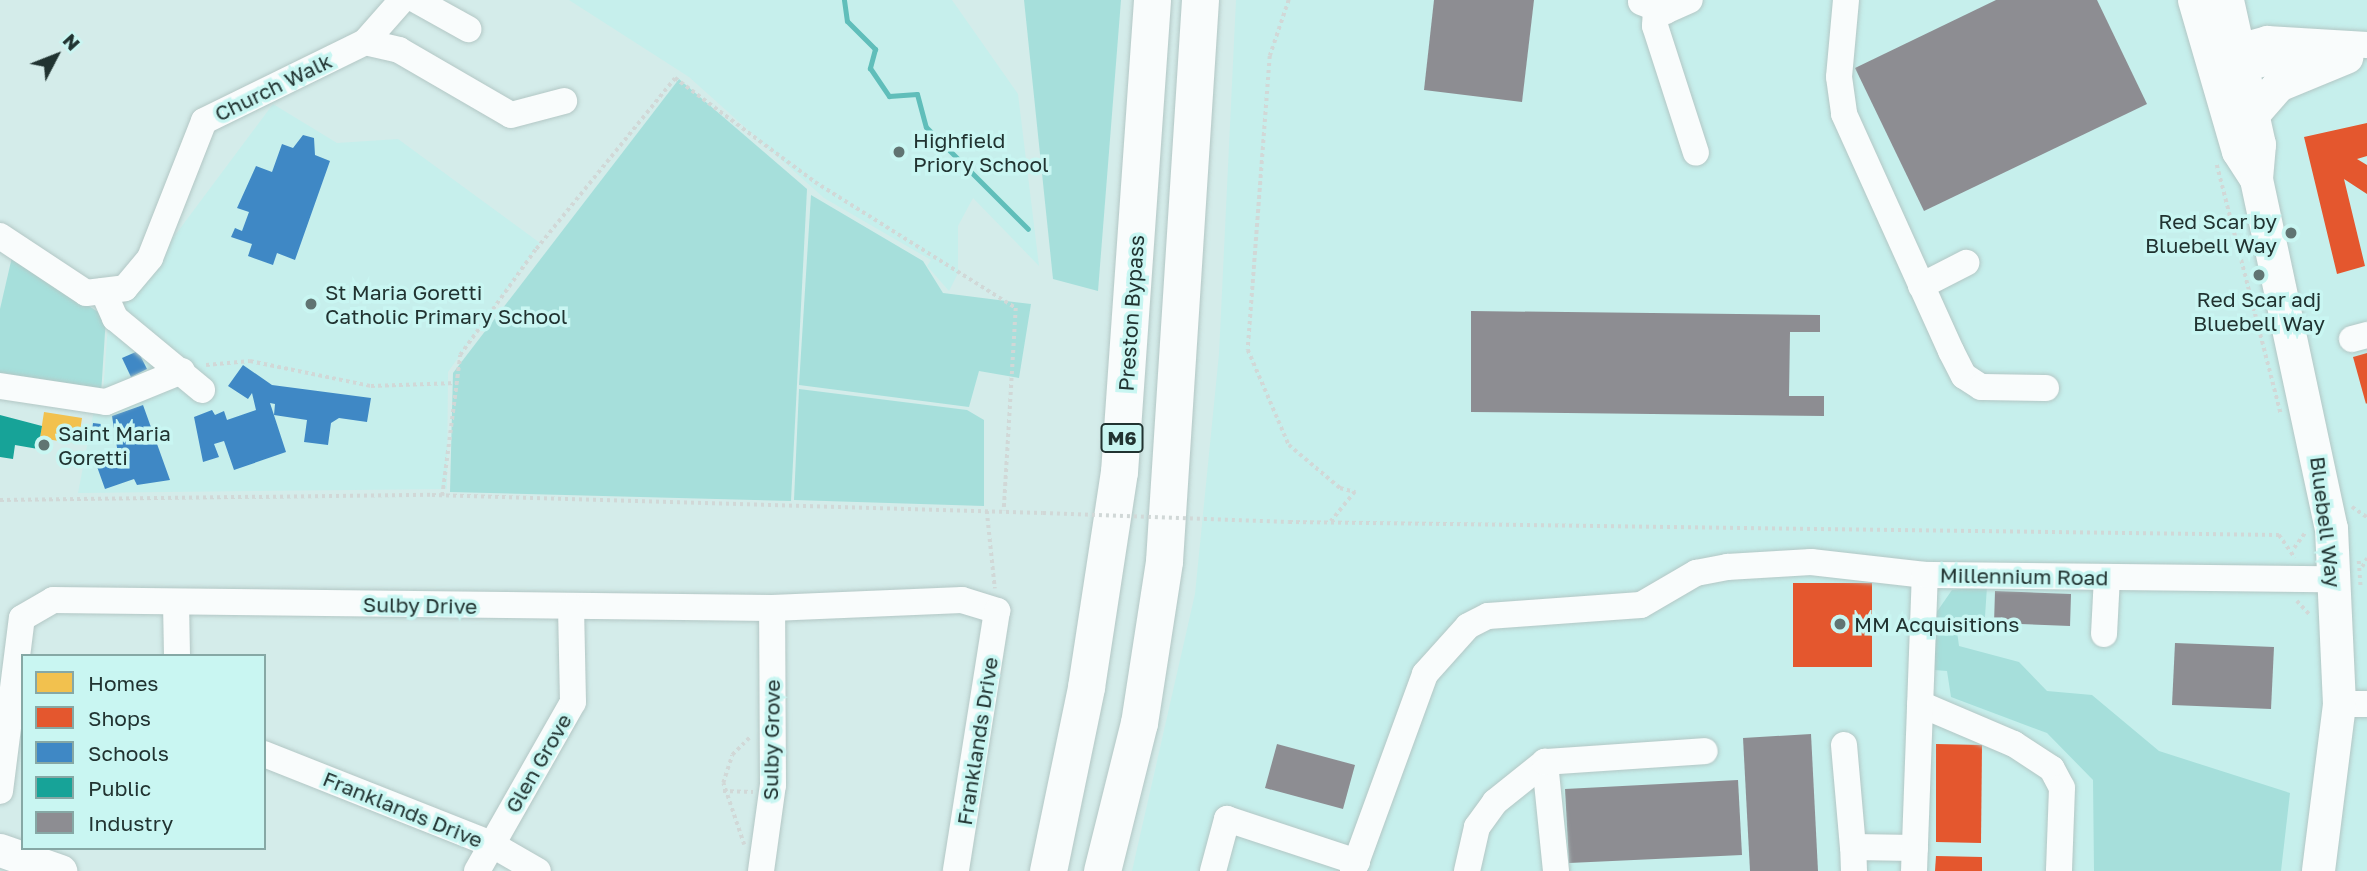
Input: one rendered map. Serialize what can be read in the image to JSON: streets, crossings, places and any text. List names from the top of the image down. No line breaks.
{"streets":{"highway":["Preston Bypass","M6"],"main road":["Bluebell Way"],"street":["Church Walk","Millennium Road","Sulby Drive","Sulby Grove","Franklands Drive","Glen Grove"]},"crossings":[["Bluebell Way","Millennium Road"],["Sulby Drive","Sulby Grove"],["Sulby Drive","Franklands Drive"],["Sulby Drive","Glen Grove"],["Franklands Drive","Glen Grove"]],"places":["Highfield Priory School","Red Scar by Bluebell Way","Red Scar adj Bluebell Way","St Maria Goretti Catholic Primary School","Saint Maria Goretti","MM Acquisitions"],"legend":["Homes","Shops","Schools","Public","Industry"],"north":"top right"}
